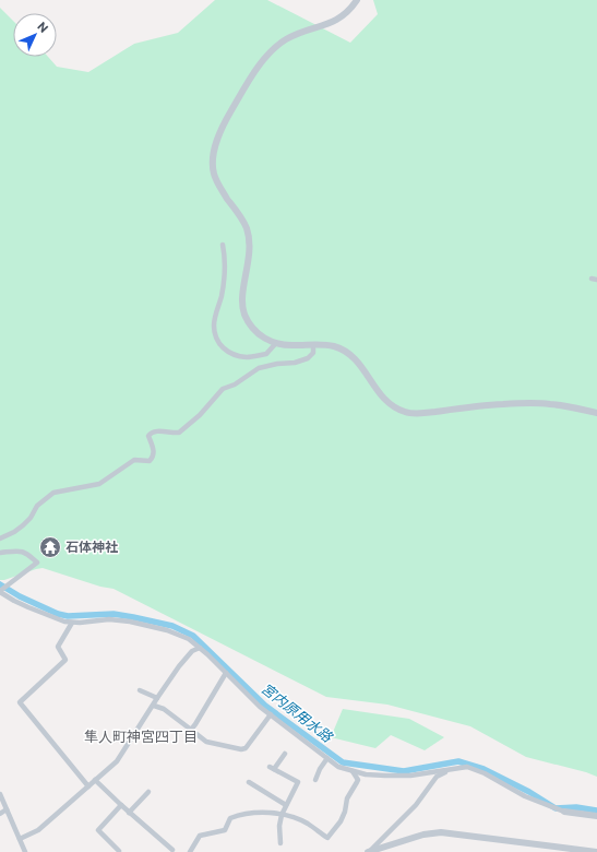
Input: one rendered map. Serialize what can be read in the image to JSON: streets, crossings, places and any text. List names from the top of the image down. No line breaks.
{"districts":["隼人町神宮四丁目"],"water":["宮内原用水路"],"places":{"temple":["石体神社"]},"north":"top right"}
